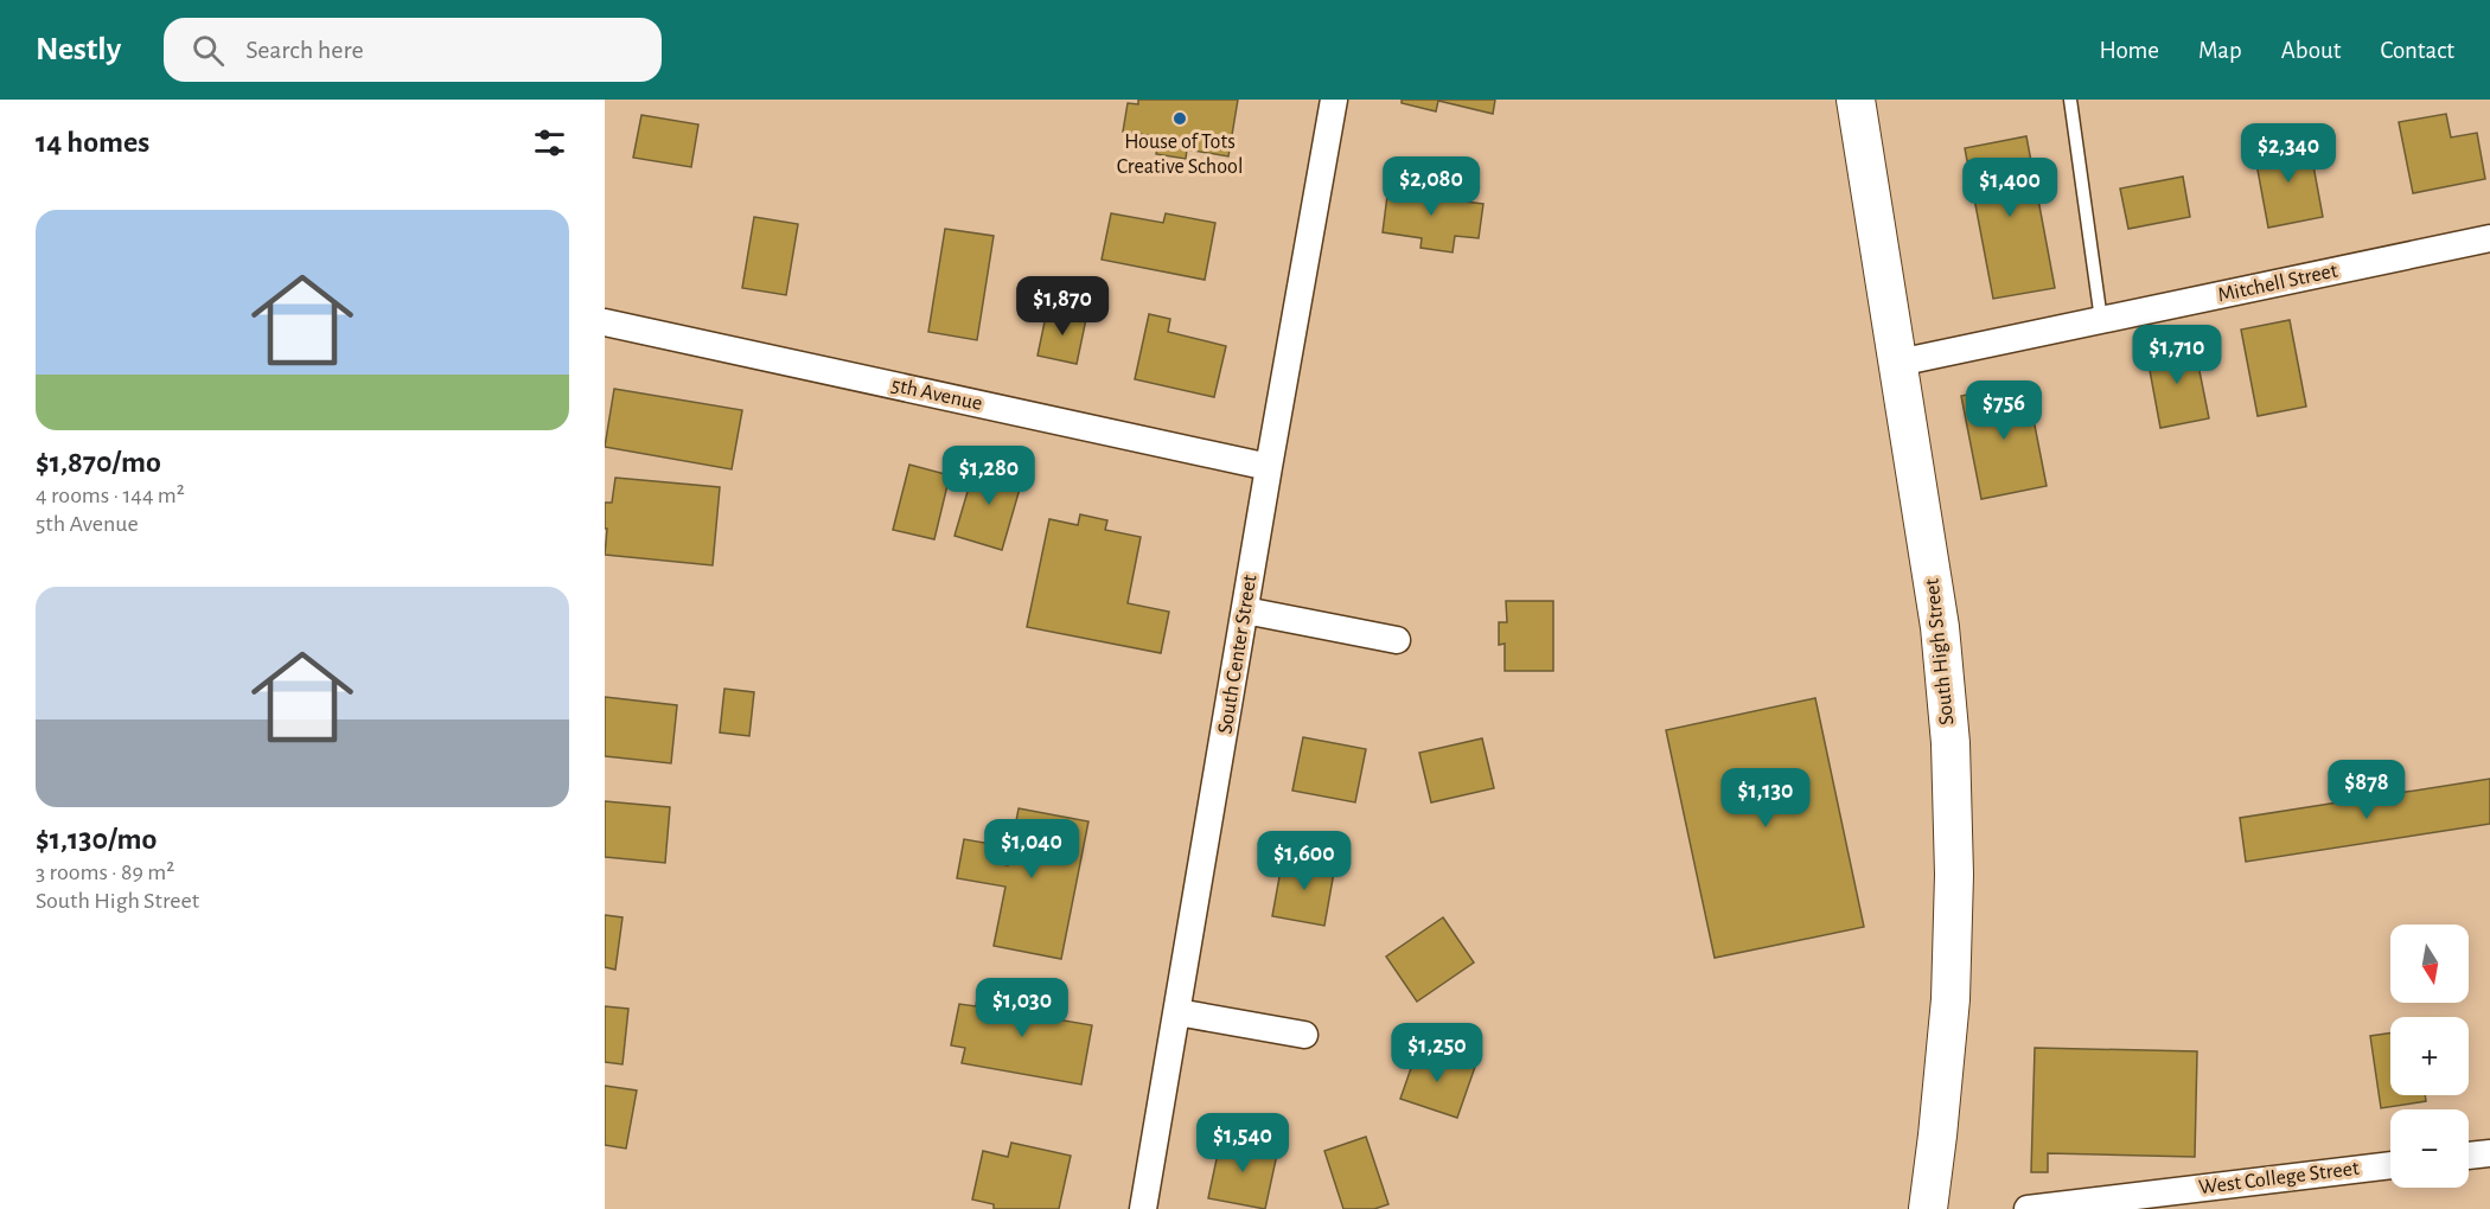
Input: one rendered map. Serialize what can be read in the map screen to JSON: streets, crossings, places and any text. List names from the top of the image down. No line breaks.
{"streets":{"main road":["South High Street"],"street":["Mitchell Street","5th Avenue","South Center Street","West College Street"]},"crossings":[["Mitchell Street","South High Street"],["5th Avenue","South Center Street"]],"places":["House of Tots Creative School"],"north":"bottom","page":{"header":"Nestly","search":"Search here","nav":["Home","Map","About","Contact"],"heading":"14 homes","price":["$2,340","$2,080","$1,400","$1,870","$1,710","$756","$1,280","$878","$1,130","$1,040","$1,600","$1,030","$1,250","$1,540"],"list":[{"name":"$1,870/mo","note":"4 rooms · 144 m² · 5th Avenue"},{"name":"$1,130/mo","note":"3 rooms · 89 m² · South High Street"}],"map_buttons":["+","−"]}}
